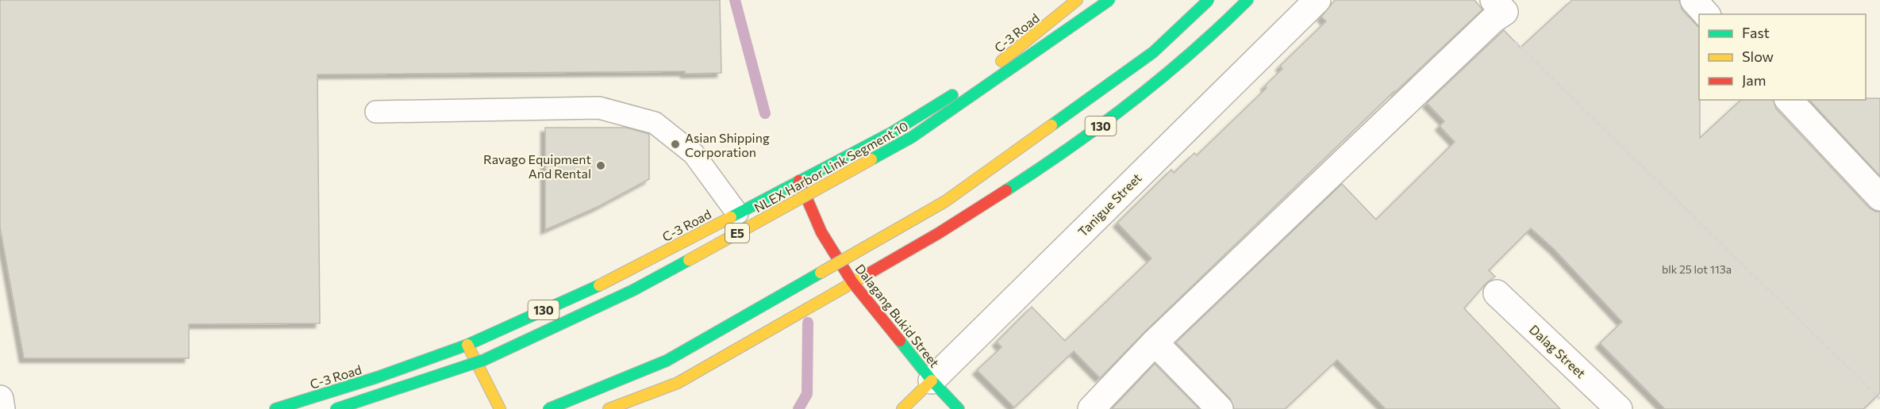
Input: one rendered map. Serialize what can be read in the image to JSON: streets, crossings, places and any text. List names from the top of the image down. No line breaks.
{"streets":{"main road":["C-3 Road","130","NLEX Harbor Link Segment 10","Tanigue Street","E5","Dalagang Bukid Street"],"street":["Dalag Street"]},"crossings":[["C-3 Road","Dalagang Bukid Street"],["130","Dalagang Bukid Street"],["Tanigue Street","Dalagang Bukid Street"]],"places":["Asian Shipping Corporation","Ravago Equipment And Rental"],"house_numbers":["blk 25 lot 113a"],"legend":["Fast","Slow","Jam"]}
